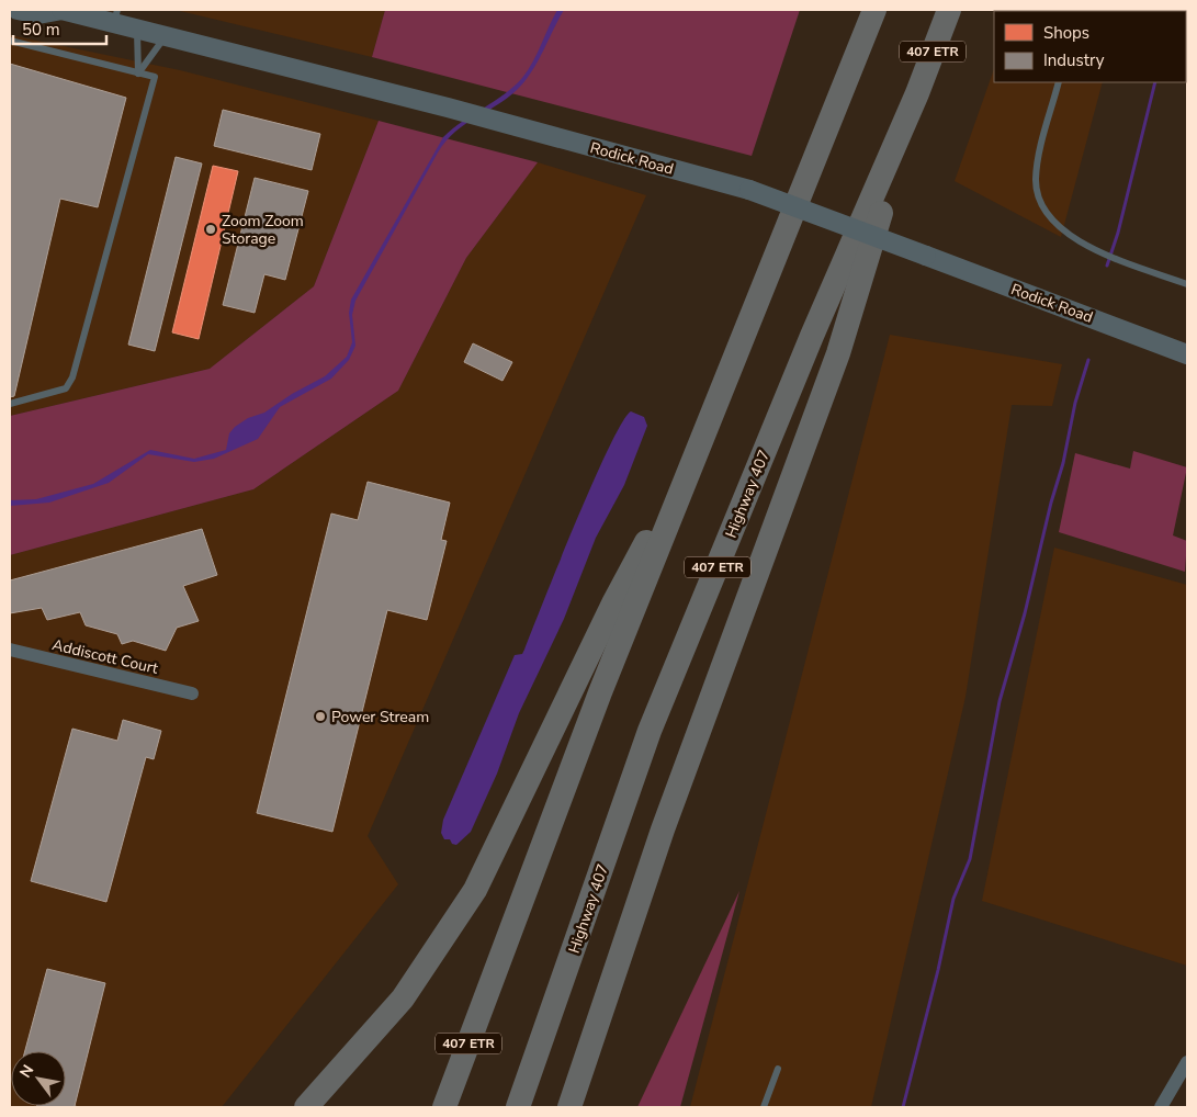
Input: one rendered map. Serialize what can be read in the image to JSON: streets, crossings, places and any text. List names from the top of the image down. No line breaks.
{"streets":{"highway":["407 ETR","Highway 407"],"main road":["Rodick Road"],"street":["Addiscott Court"]},"places":["Zoom Zoom Storage","Power Stream"],"legend":["Shops","Industry"],"scale_bar":"50 m","north":"top left"}
